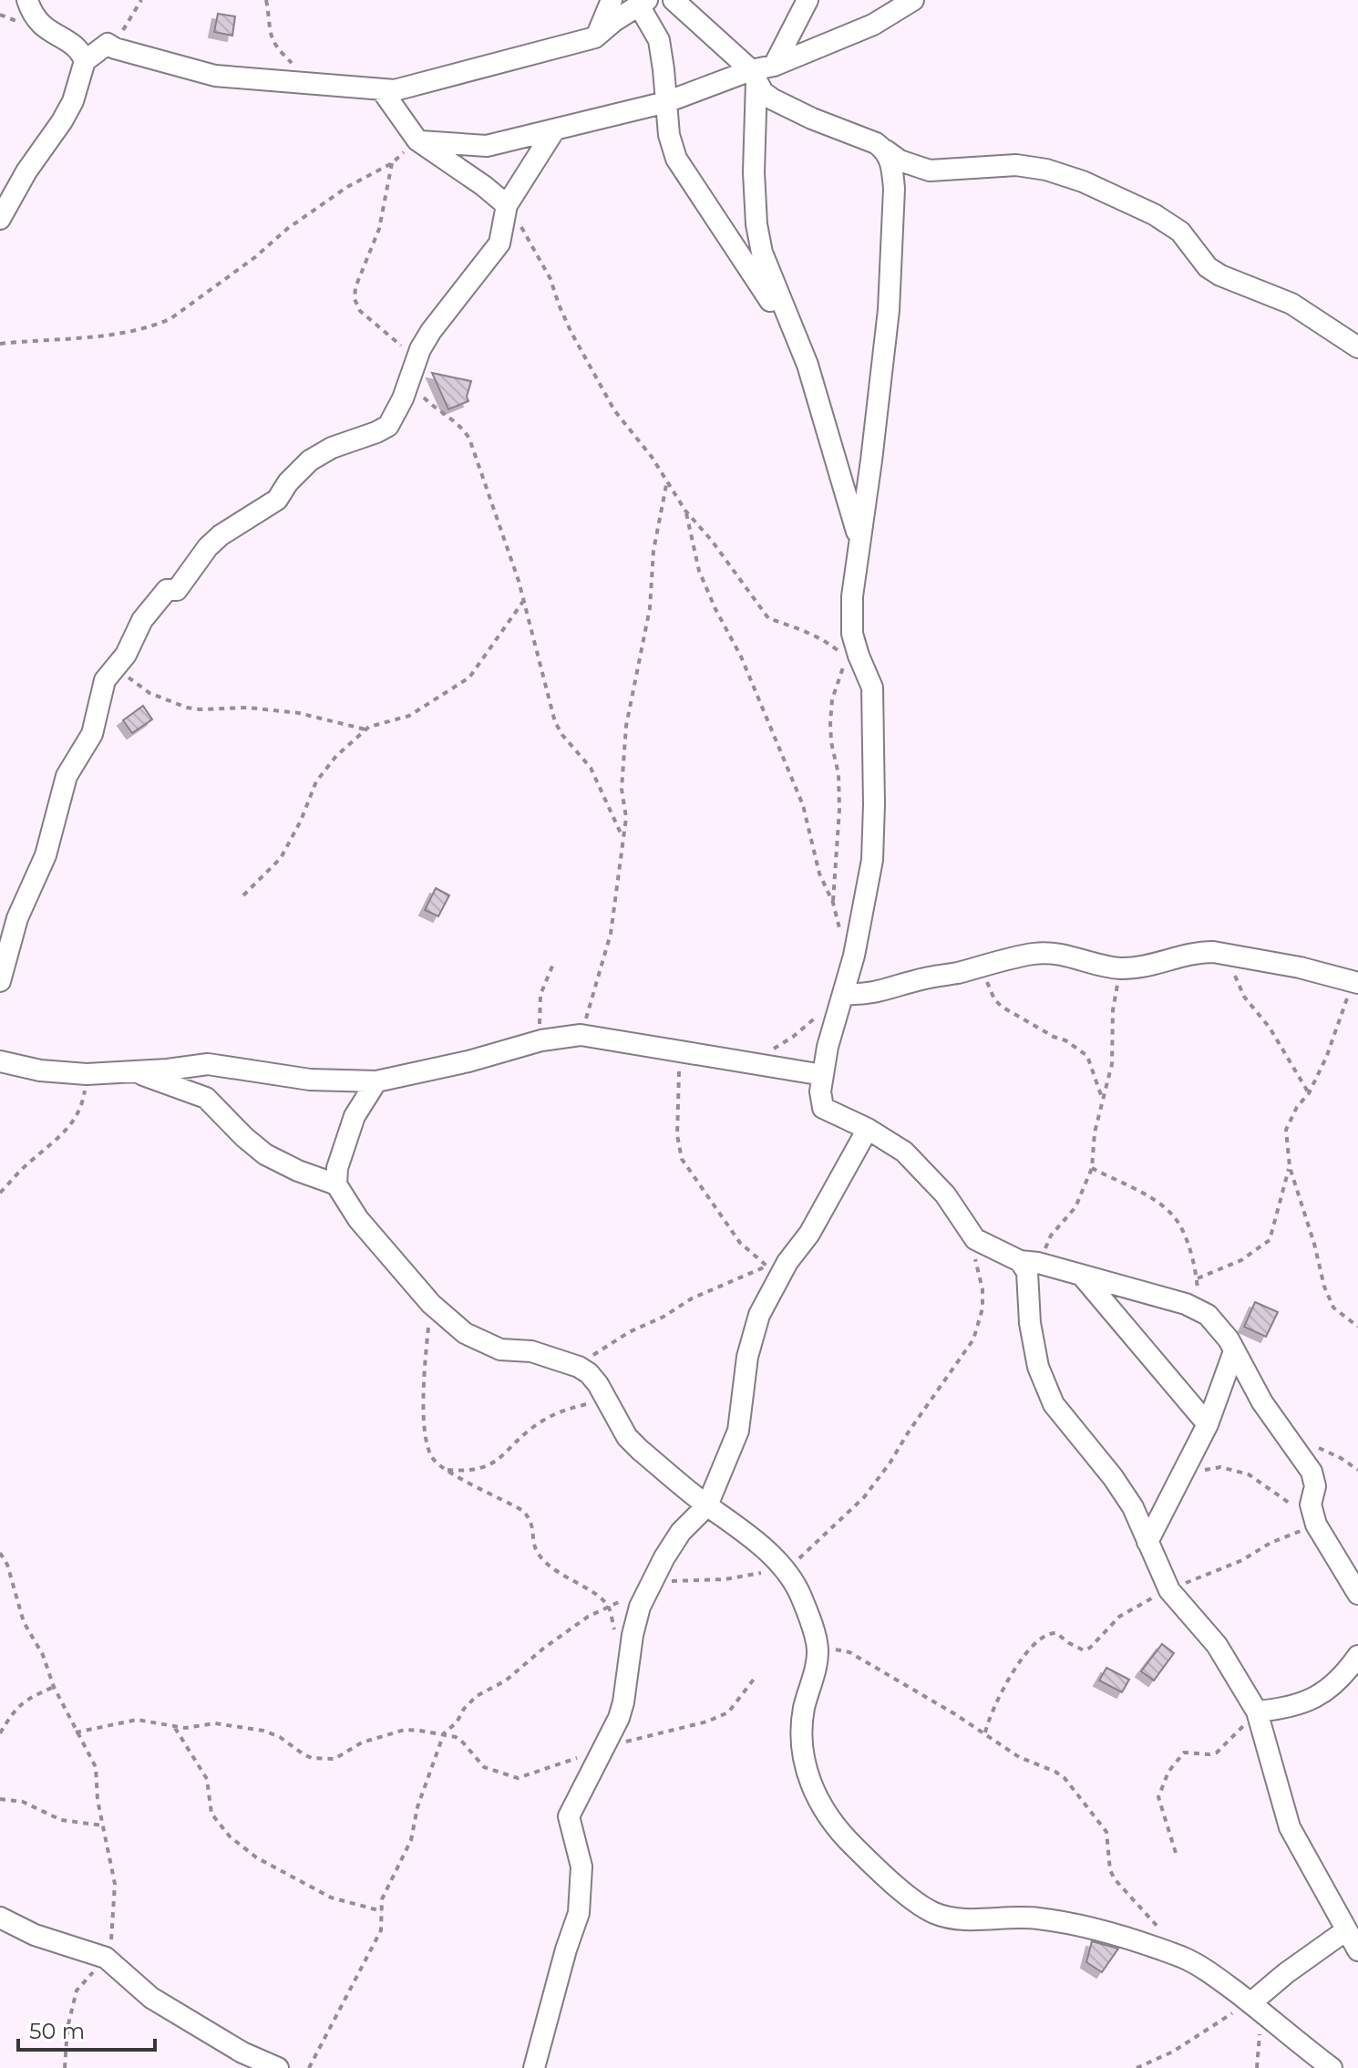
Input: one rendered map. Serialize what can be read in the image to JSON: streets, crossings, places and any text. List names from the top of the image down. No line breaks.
{"scale_bar":"50 m"}
